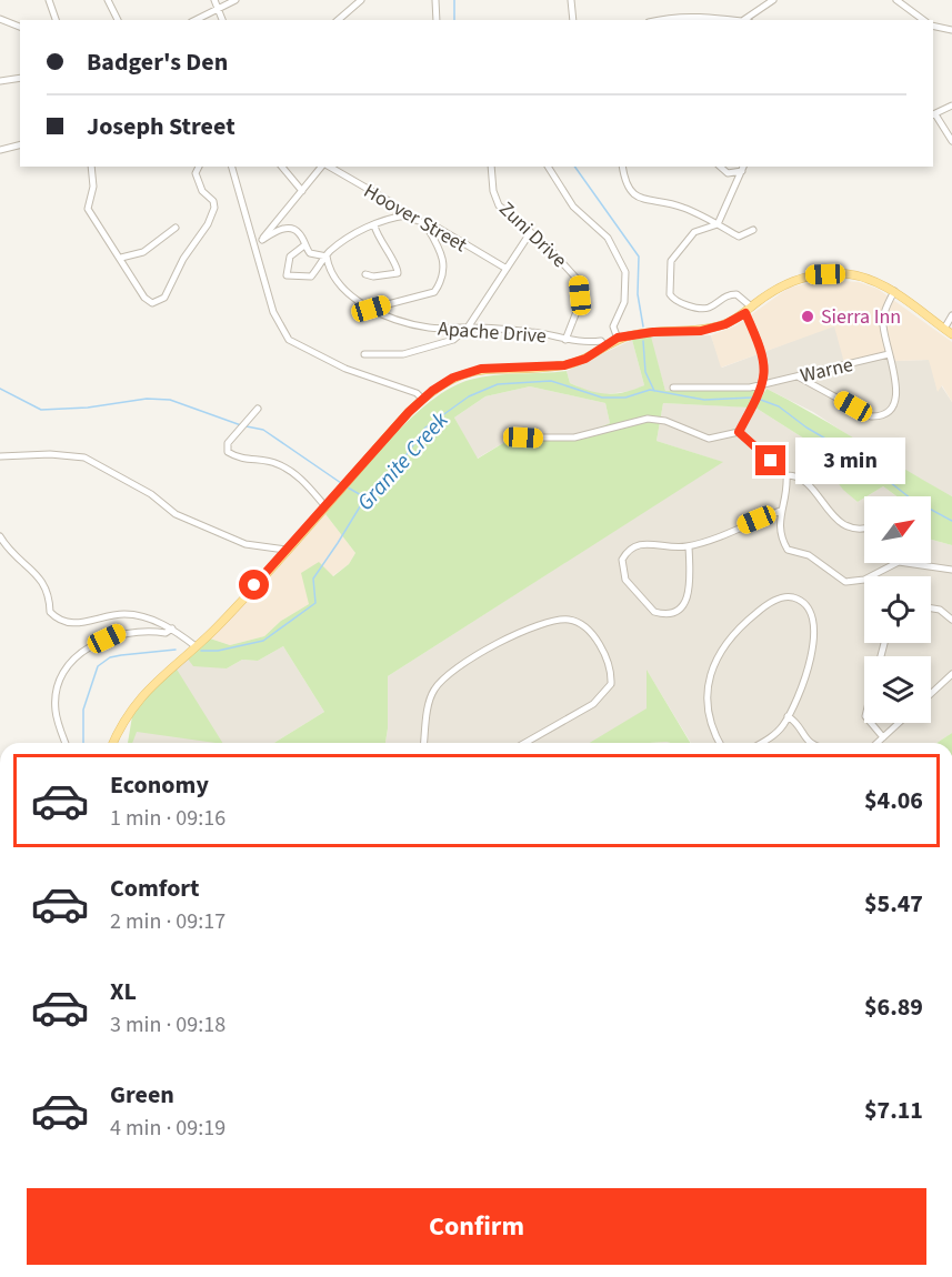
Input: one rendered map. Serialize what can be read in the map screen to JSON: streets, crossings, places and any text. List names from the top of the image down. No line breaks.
{"streets":{"street":["Hoover Street","Zuni Drive","Apache Drive","Warne"]},"crossings":[["Hoover Street","Apache Drive"],["Zuni Drive","Apache Drive"]],"water":["Granite Creek"],"places":["Sierra Inn"],"north":"top right","page":{"banner":["Badger's Den","Joseph Street"],"bubble":"3 min","list":[{"name":"Economy","note":"1 min · 09:16","value":"$4.06"},{"name":"Comfort","note":"2 min · 09:17","value":"$5.47"},{"name":"XL","note":"3 min · 09:18","value":"$6.89"},{"name":"Green","note":"4 min · 09:19","value":"$7.11"}],"buttons":"Confirm"}}
